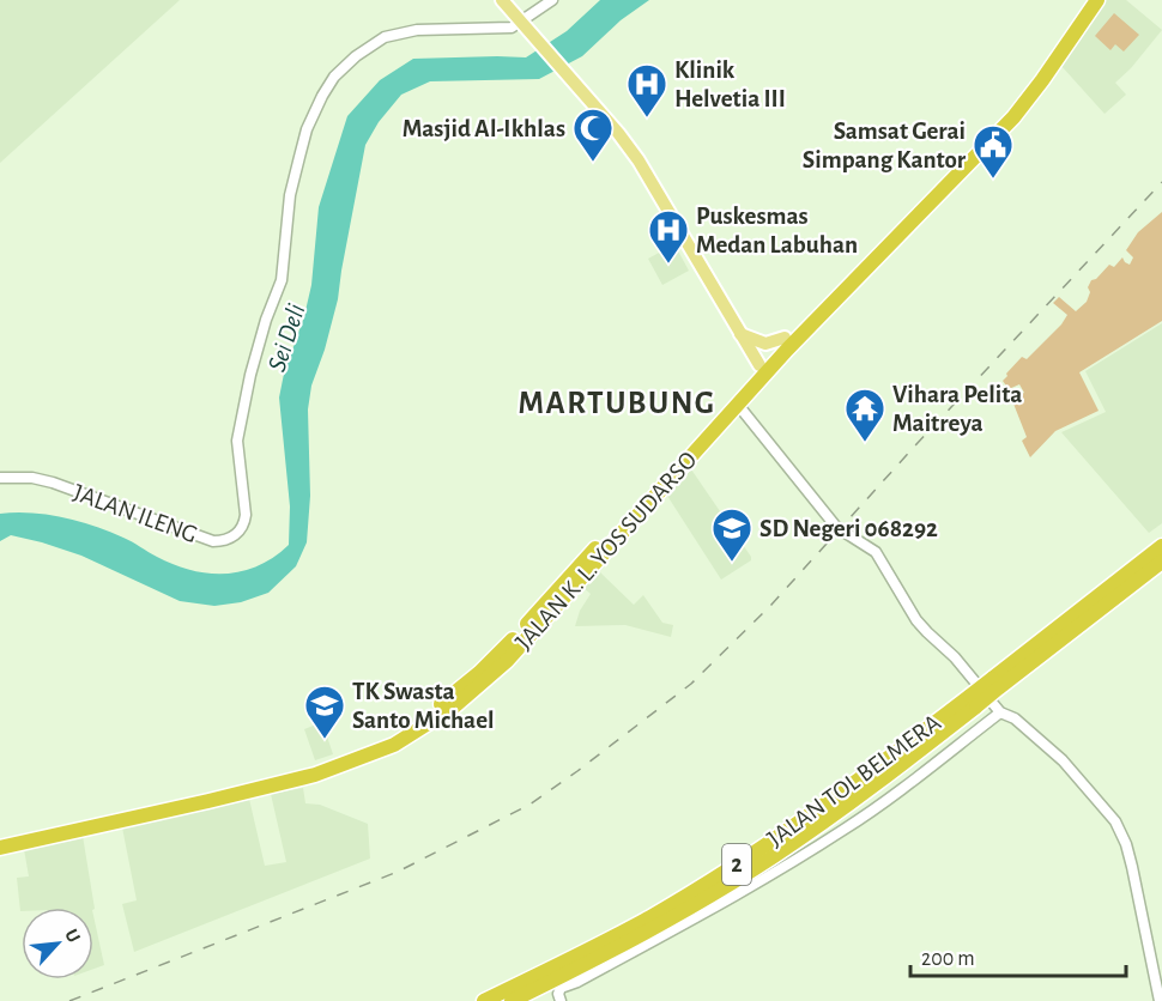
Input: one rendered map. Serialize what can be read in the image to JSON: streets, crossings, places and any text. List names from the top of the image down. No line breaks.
{"streets":{"highway":["JALAN K. L. YOS SUDARSO","JALAN TOL BELMERA","2"],"street":["JALAN ILENG"]},"districts":["MARTUBUNG"],"water":["Sei Deli"],"places":{"hospital":["Klinik Helvetia III","Puskesmas Medan Labuhan"],"mosque":["Masjid Al-Ikhlas"],"public building":["Samsat Gerai Simpang Kantor"],"temple":["Vihara Pelita Maitreya"],"school or university":["SD Negeri 068292","TK Swasta Santo Michael"]},"scale_bar":"200 m","north":"top right"}
